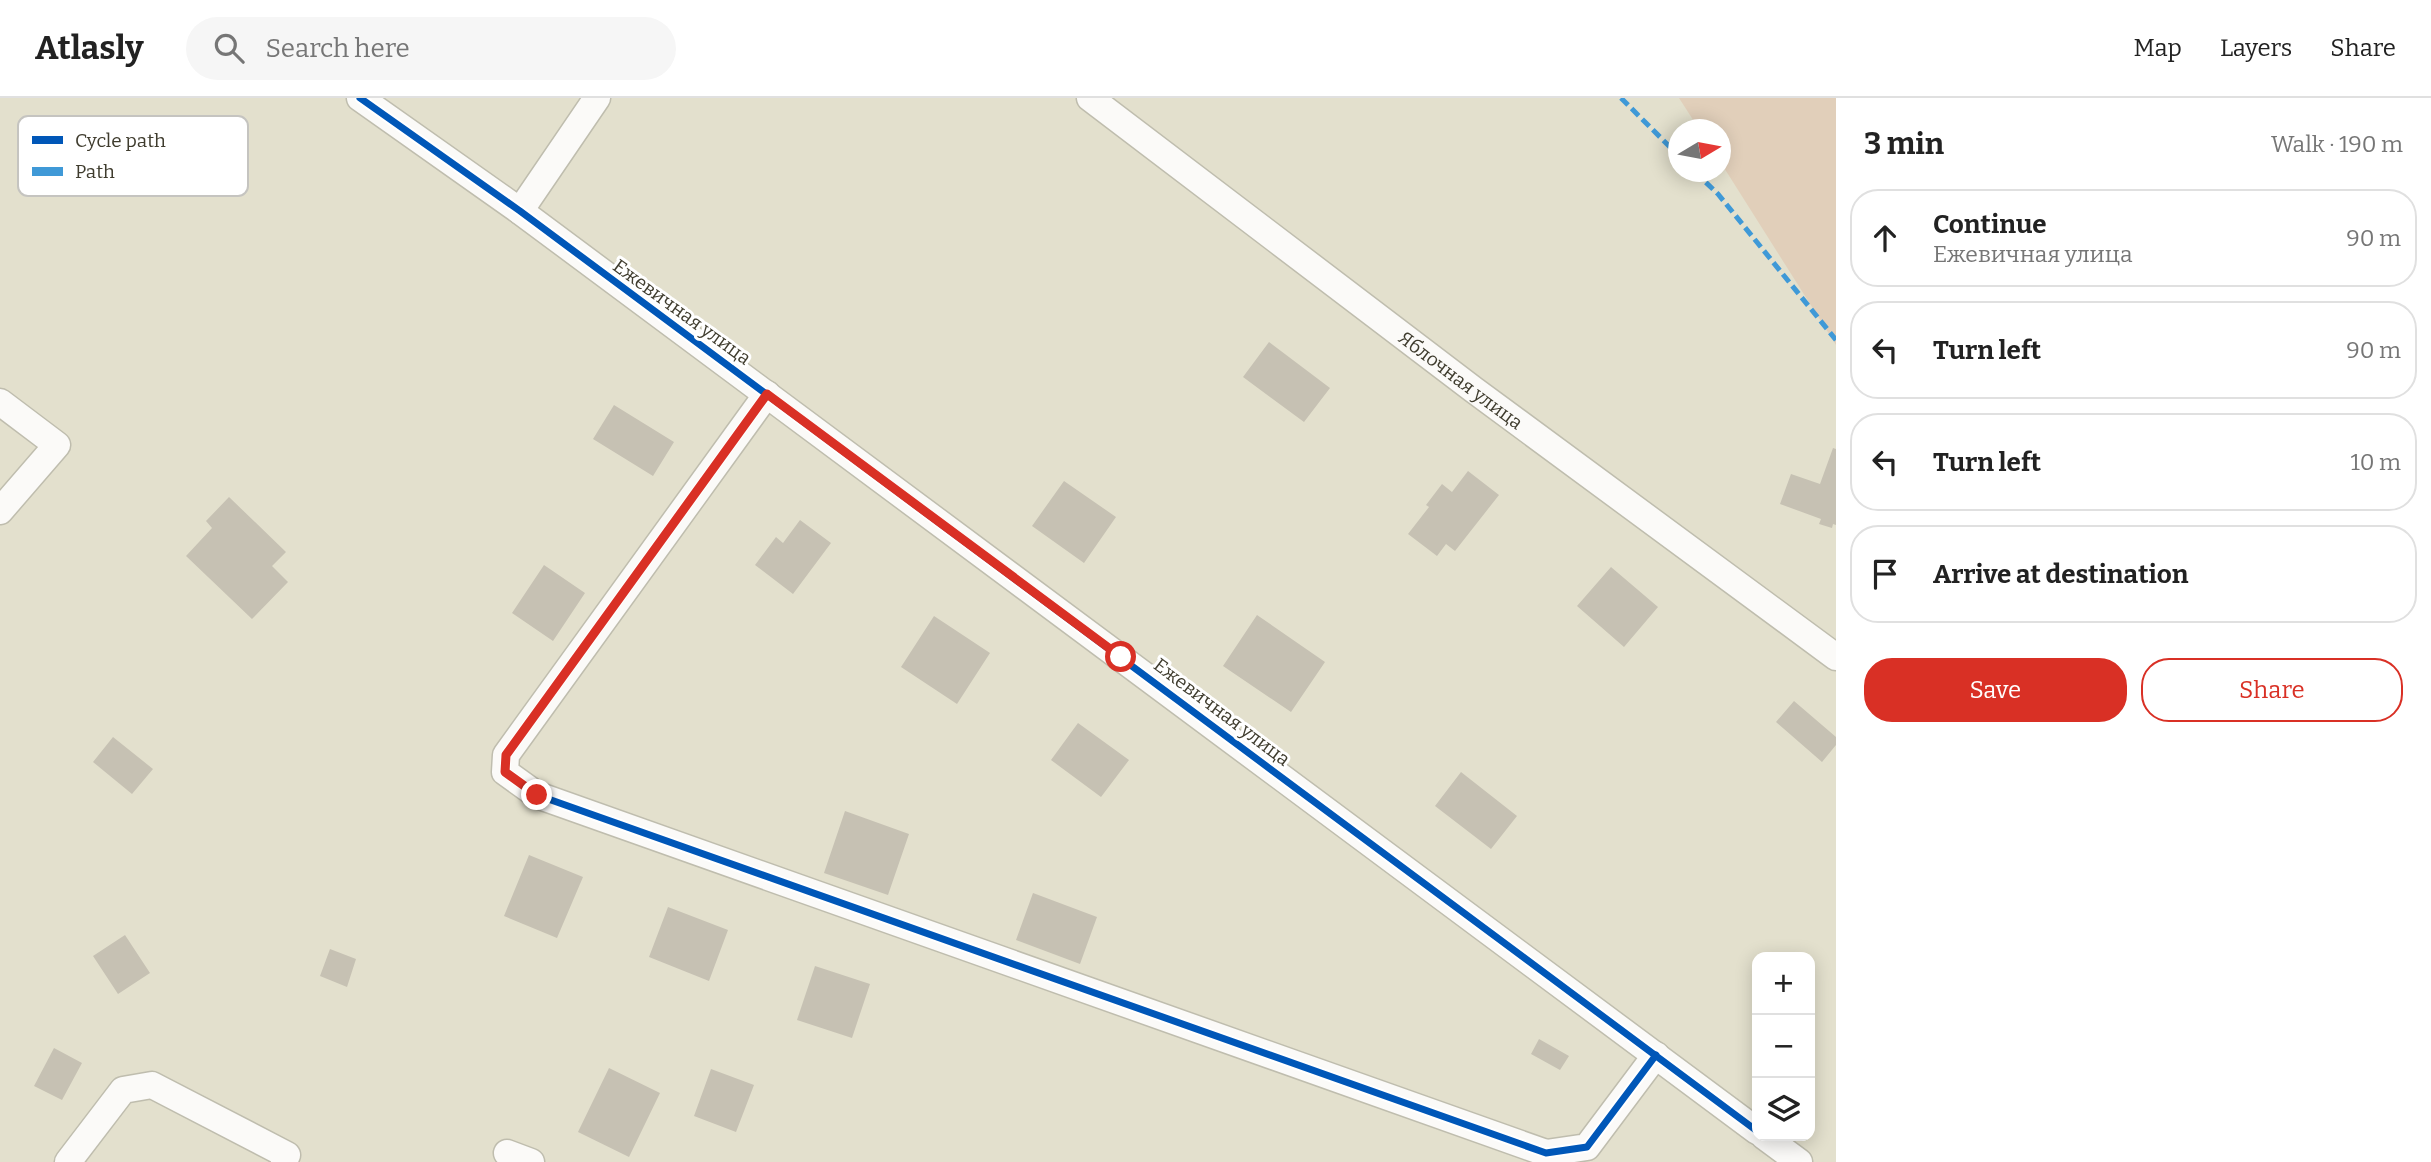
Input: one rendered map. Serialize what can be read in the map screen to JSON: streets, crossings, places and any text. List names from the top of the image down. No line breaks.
{"streets":{"street":["Ежевичная улица","Яблочная улица"]},"legend":["Cycle path","Path"],"north":"right","page":{"header":"Atlasly","search":"Search here","nav":["Map","Layers","Share"],"heading":["3 min","Walk · 190 m"],"list":[["Continue","Ежевичная улица","90 m"],["Turn left","90 m"],["Turn left","10 m"],"Arrive at destination"],"buttons":["Save","Share"],"map_buttons":["+","−"]}}
